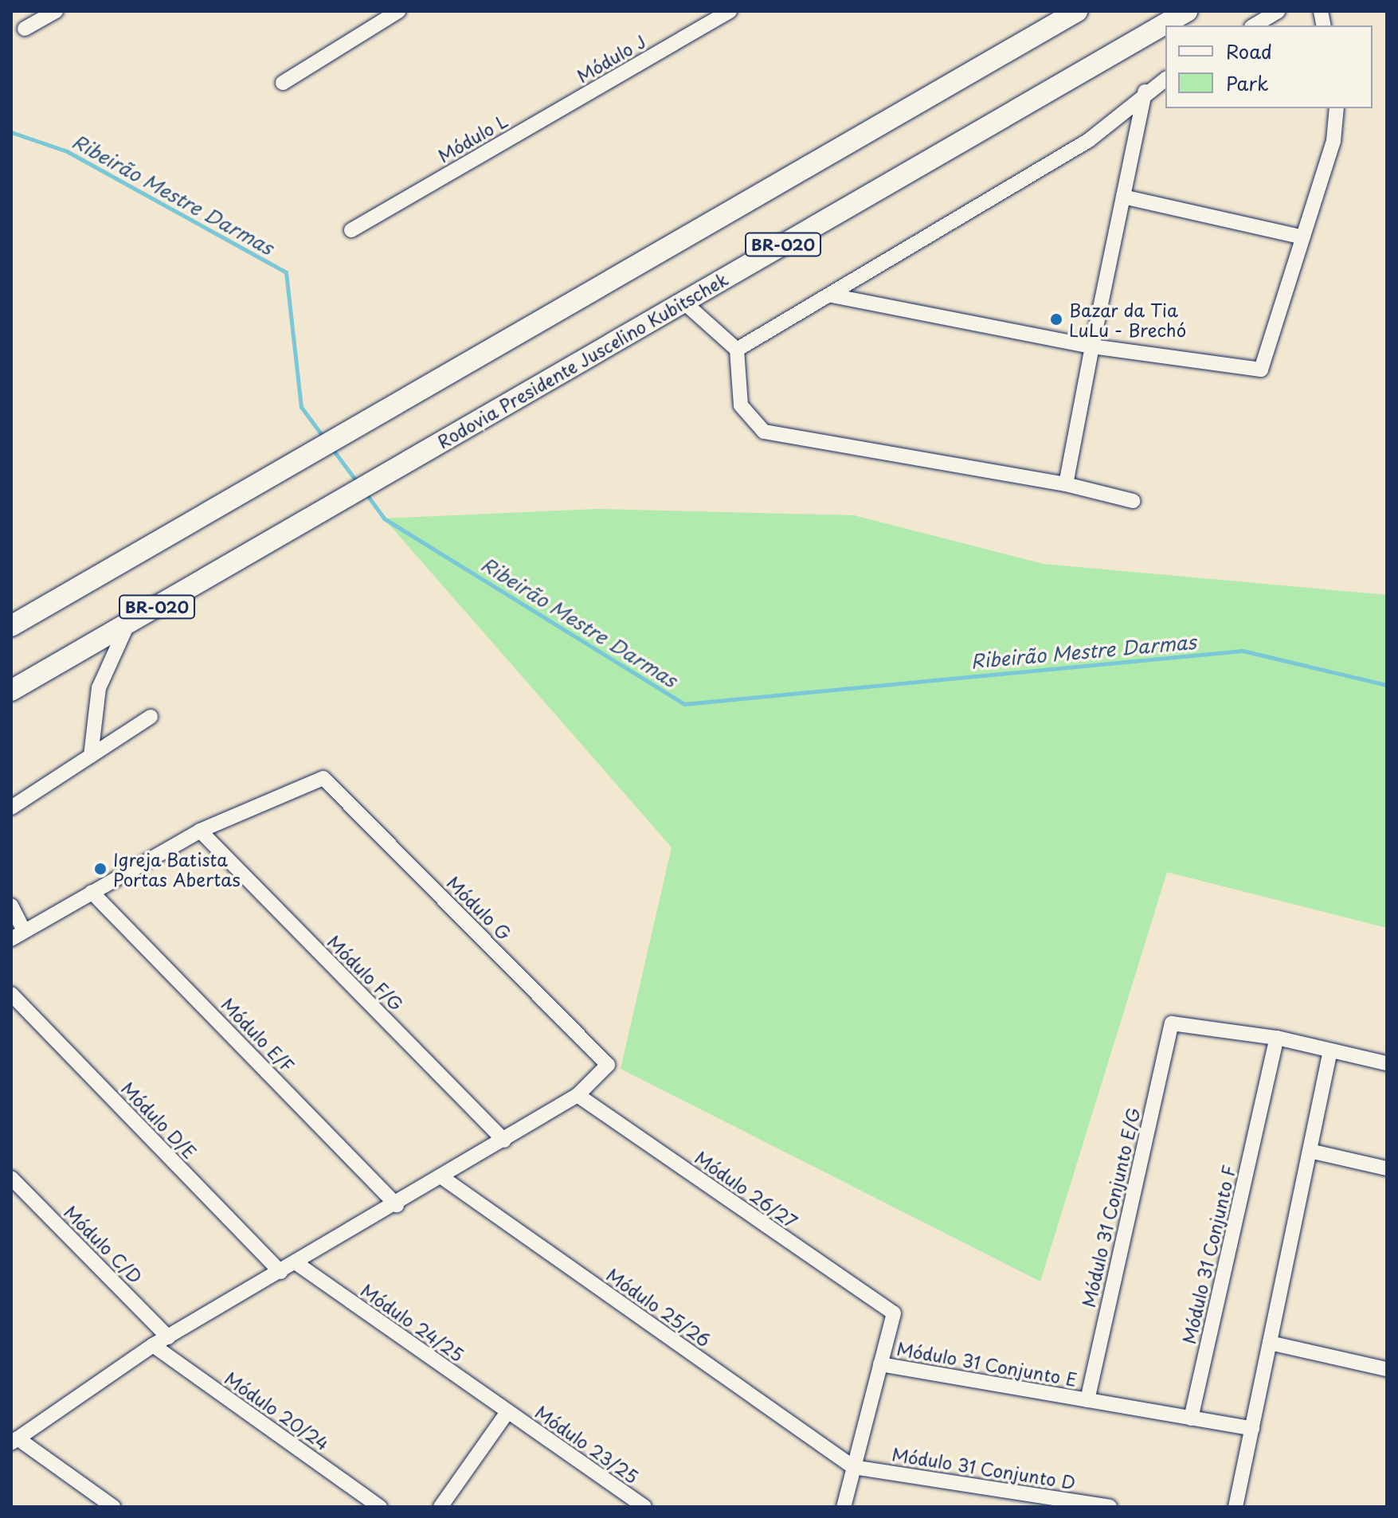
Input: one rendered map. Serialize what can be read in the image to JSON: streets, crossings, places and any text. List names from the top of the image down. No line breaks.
{"streets":{"highway":["BR-020","Rodovia Presidente Juscelino Kubitschek"],"street":["Módulo J","Módulo L","Módulo G","Módulo F/G","Módulo E/F","Módulo D/E","Módulo 26/27","Módulo 31 Conjunto E/G","Módulo C/D","Módulo 31 Conjunto F","Módulo 25/26","Módulo 24/25","Módulo 31 Conjunto E","Módulo 20/24","Módulo 23/25","Módulo 31 Conjunto D"]},"crossings":[["Módulo J","Módulo L"],["Módulo G","Módulo F/G"],["Módulo G","Módulo 26/27"],["Módulo 26/27","Módulo 31 Conjunto E"],["Módulo 31 Conjunto E/G","Módulo 31 Conjunto F"],["Módulo 31 Conjunto E/G","Módulo 31 Conjunto E"],["Módulo 31 Conjunto F","Módulo 31 Conjunto E"],["Módulo 25/26","Módulo 31 Conjunto D"],["Módulo 24/25","Módulo 23/25"]],"water":["Ribeirão Mestre Darmas"],"places":["Bazar da Tia LuLu - Brechó","Igreja Batista Portas Abertas"],"legend":["Road","Park"]}
